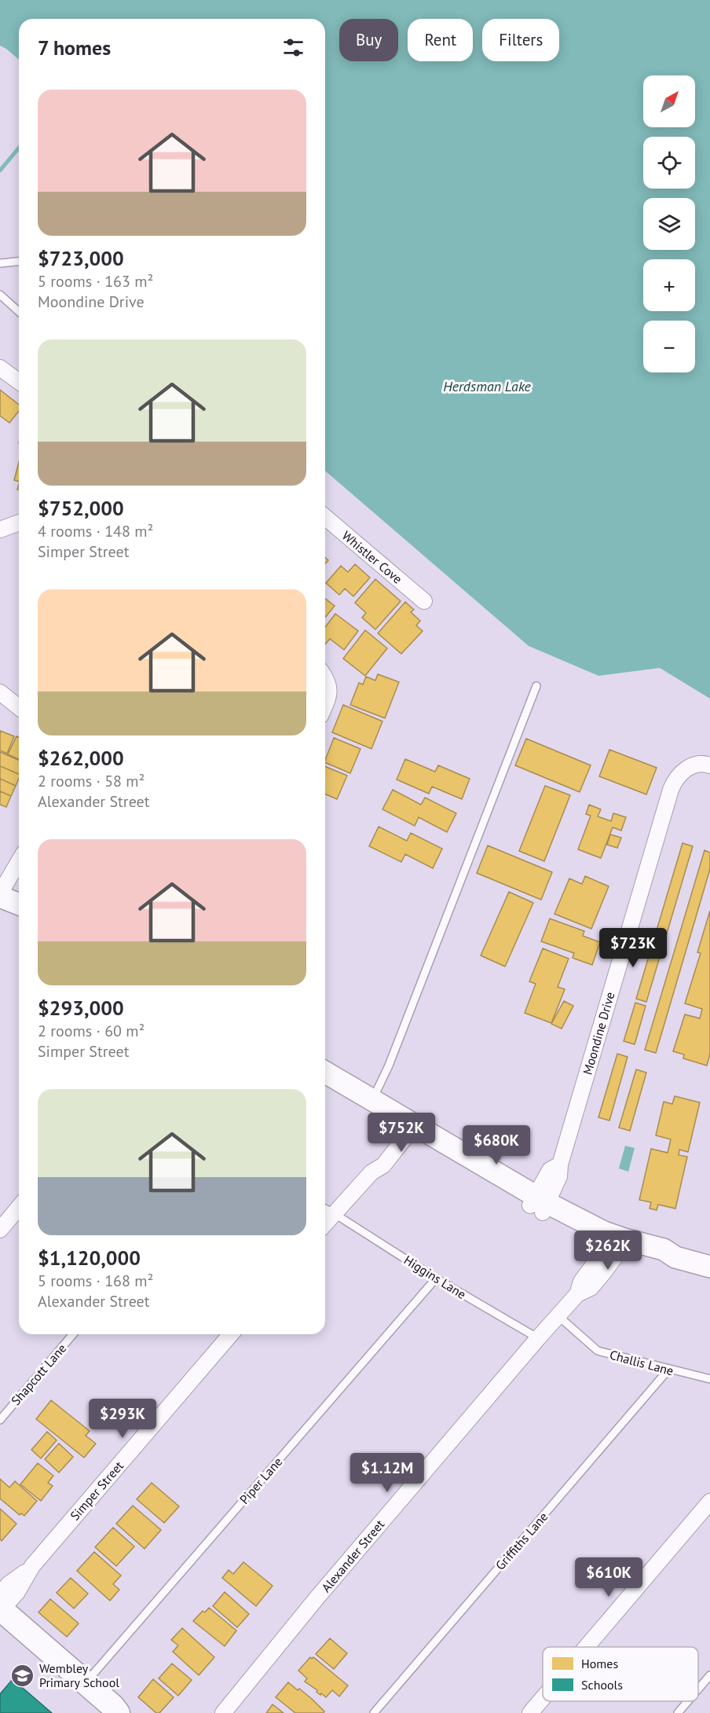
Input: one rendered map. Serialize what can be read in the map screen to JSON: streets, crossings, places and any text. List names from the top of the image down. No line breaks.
{"streets":{"street":["Whistler Cove","Moondine Drive","Simper Street","Alexander Street"],"lane":["Higgins Lane","Challis Lane","Shapcott Lane","Piper Lane","Griffiths Lane"]},"crossings":[["Higgins Lane","Piper Lane"],["Higgins Lane","Alexander Street"],["Challis Lane","Griffiths Lane"],["Challis Lane","Alexander Street"]],"water":["Herdsman Lake"],"places":{"school or university":["Wembley Primary School"]},"legend":["Homes","Schools"],"north":"top right","page":{"chip":["Buy","Rent","Filters"],"heading":"7 homes","map_buttons":["+","−"],"list":[{"name":"$723,000","note":"5 rooms · 163 m² · Moondine Drive"},{"name":"$752,000","note":"4 rooms · 148 m² · Simper Street"},{"name":"$262,000","note":"2 rooms · 58 m² · Alexander Street"},{"name":"$293,000","note":"2 rooms · 60 m² · Simper Street"},{"name":"$1,120,000","note":"5 rooms · 168 m² · Alexander Street"}],"price":["$723K","$752K","$680K","$262K","$293K","$1.12M","$610K"]}}
